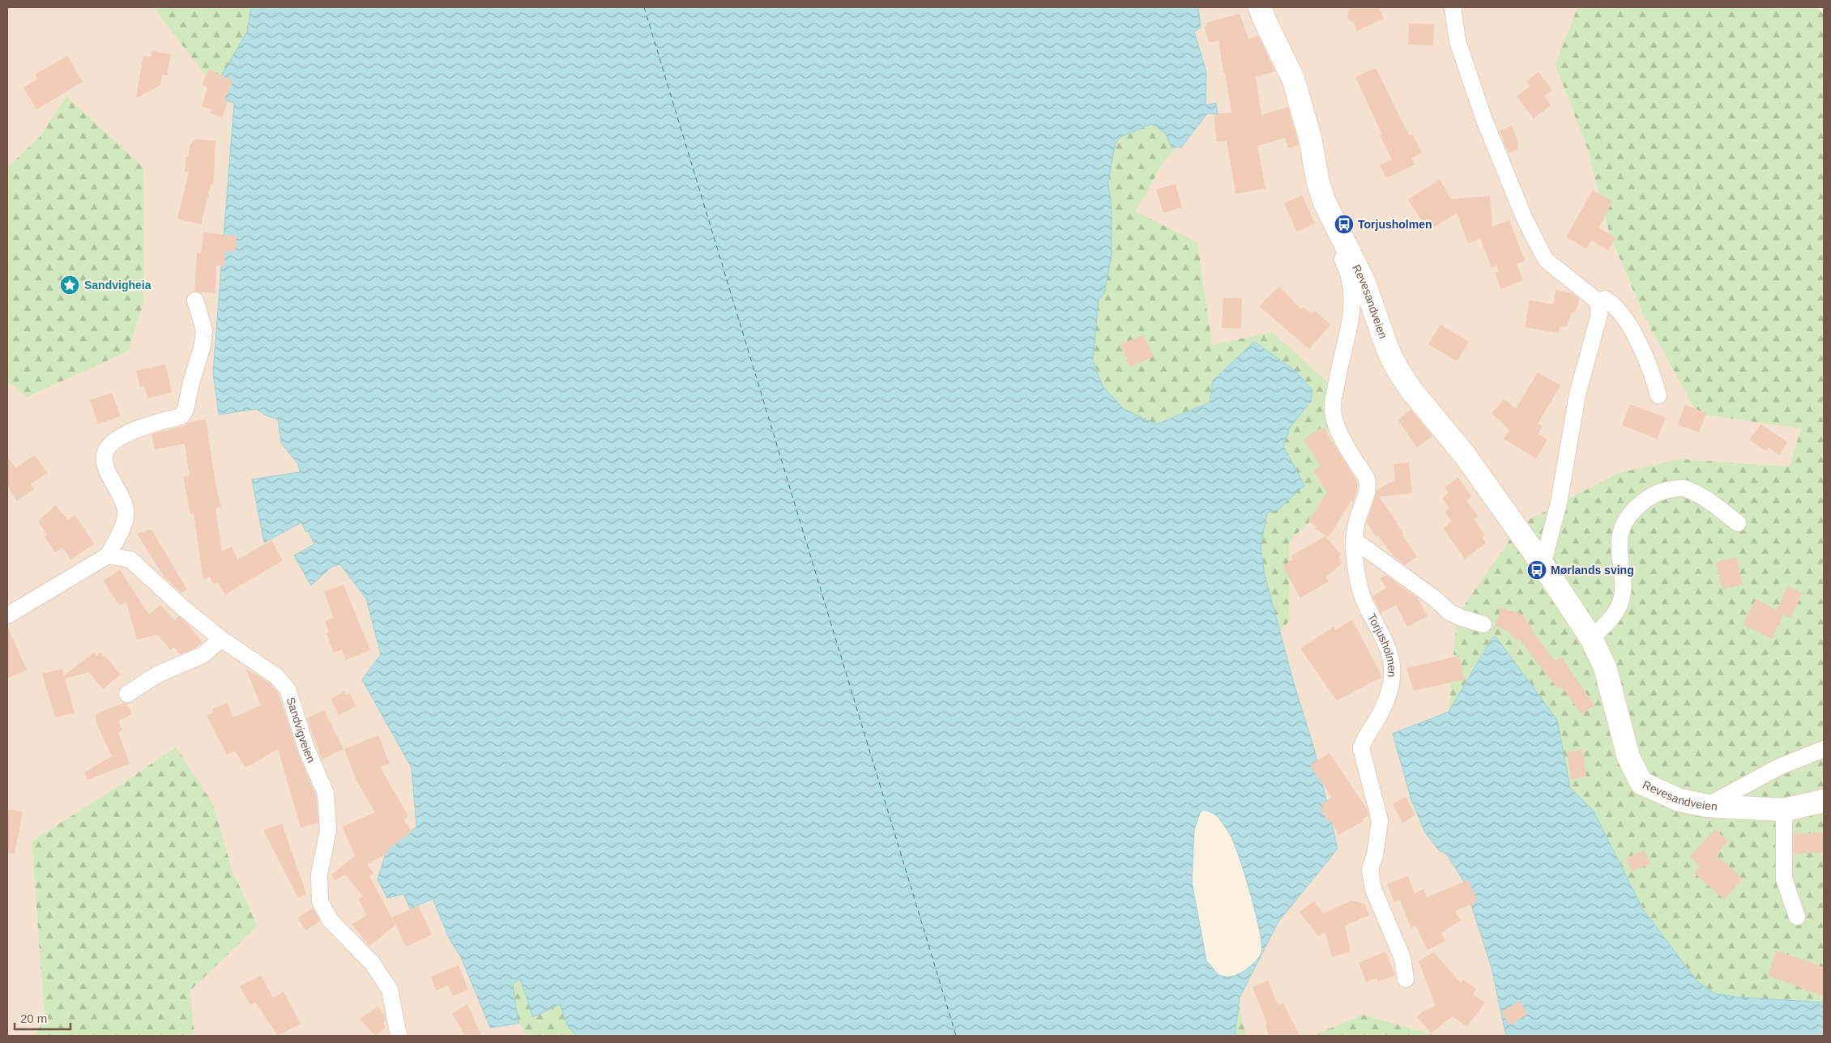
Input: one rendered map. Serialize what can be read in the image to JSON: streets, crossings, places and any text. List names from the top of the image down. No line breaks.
{"streets":{"main road":["Revesandveien"],"street":["Torjusholmen","Sandvigveien"]},"crossings":[["Revesandveien","Torjusholmen"]],"places":{"bus stop":["Torjusholmen","Mørlands sving"],"place":["Sandvigheia"]},"scale_bar":"20 m"}
